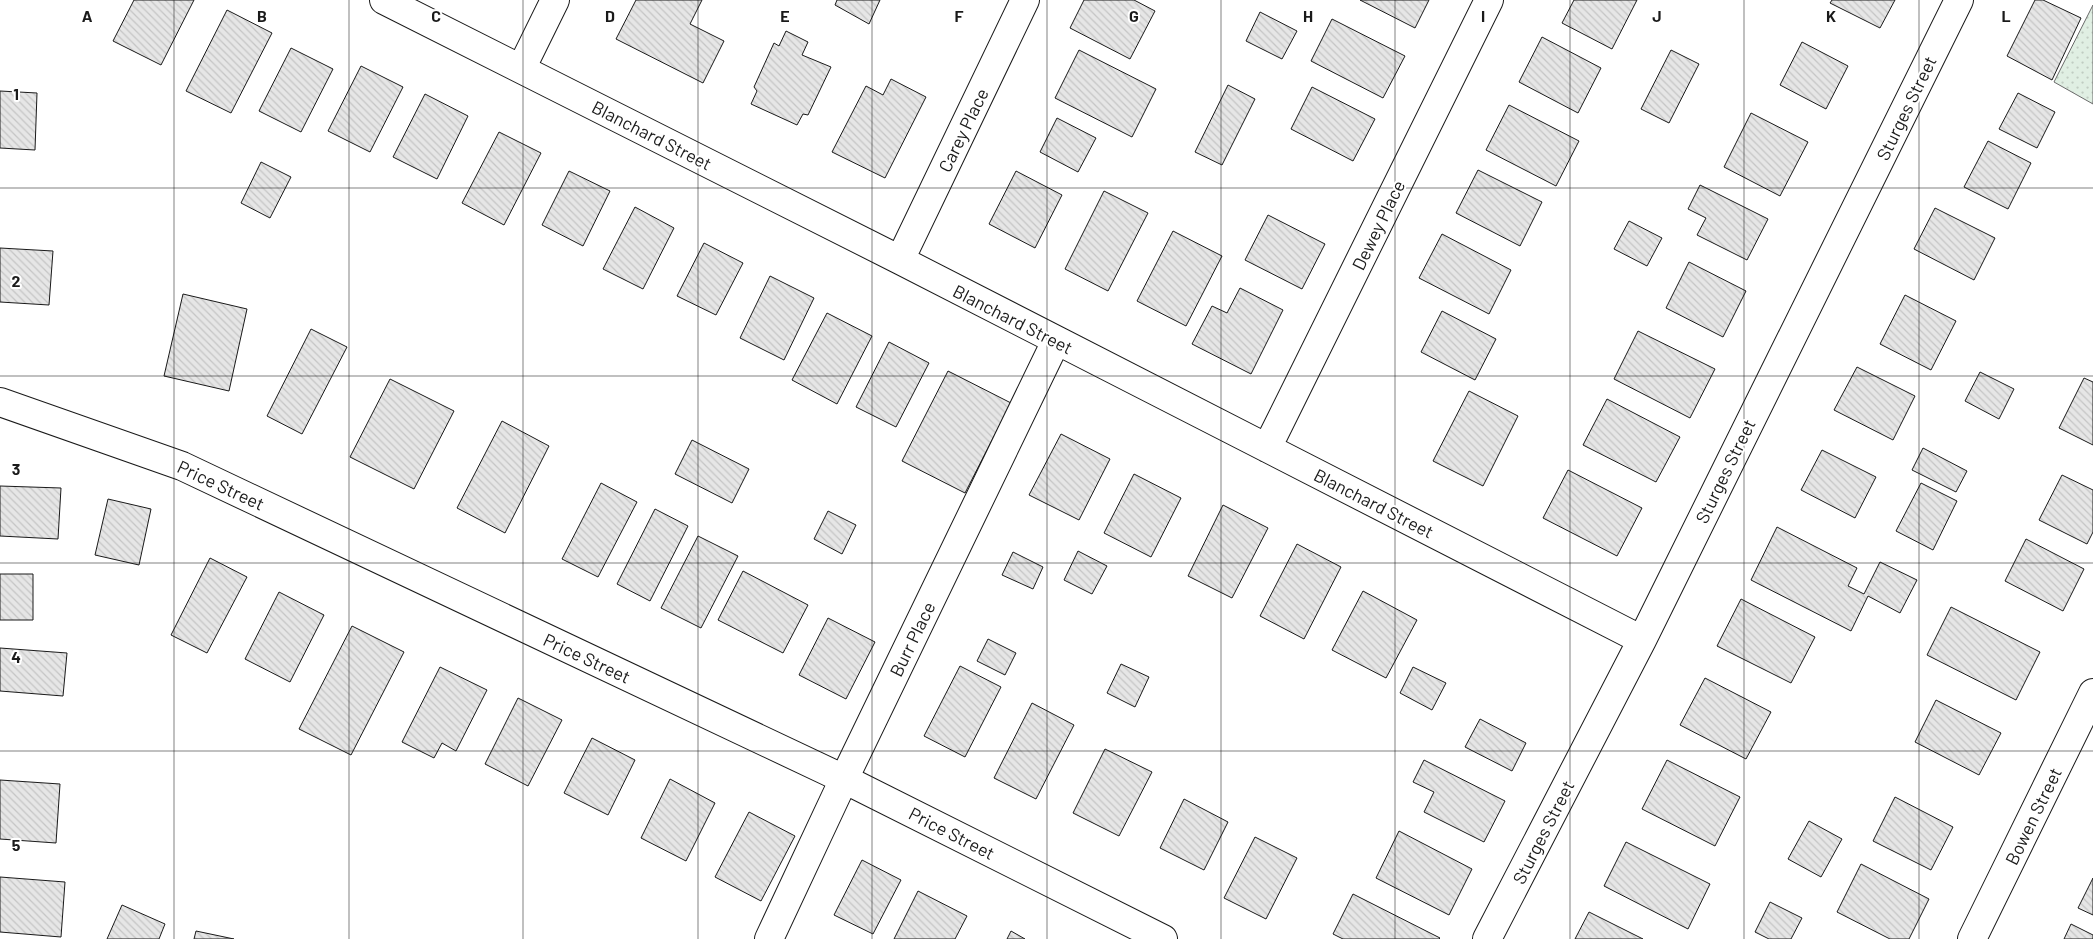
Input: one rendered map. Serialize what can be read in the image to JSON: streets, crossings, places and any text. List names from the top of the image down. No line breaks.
{"streets":{"street":["Sturges Street","Carey Place","Blanchard Street","Dewey Place","Price Street","Burr Place","Bowen Street"]},"crossings":[["Sturges Street","Blanchard Street"],["Carey Place","Blanchard Street"],["Blanchard Street","Dewey Place"],["Blanchard Street","Burr Place"],["Price Street","Burr Place"]],"grid":{"columns":["A","B","C","D","E","F","G","H","I","J","K","L"],"rows":["1","2","3","4","5"]}}
